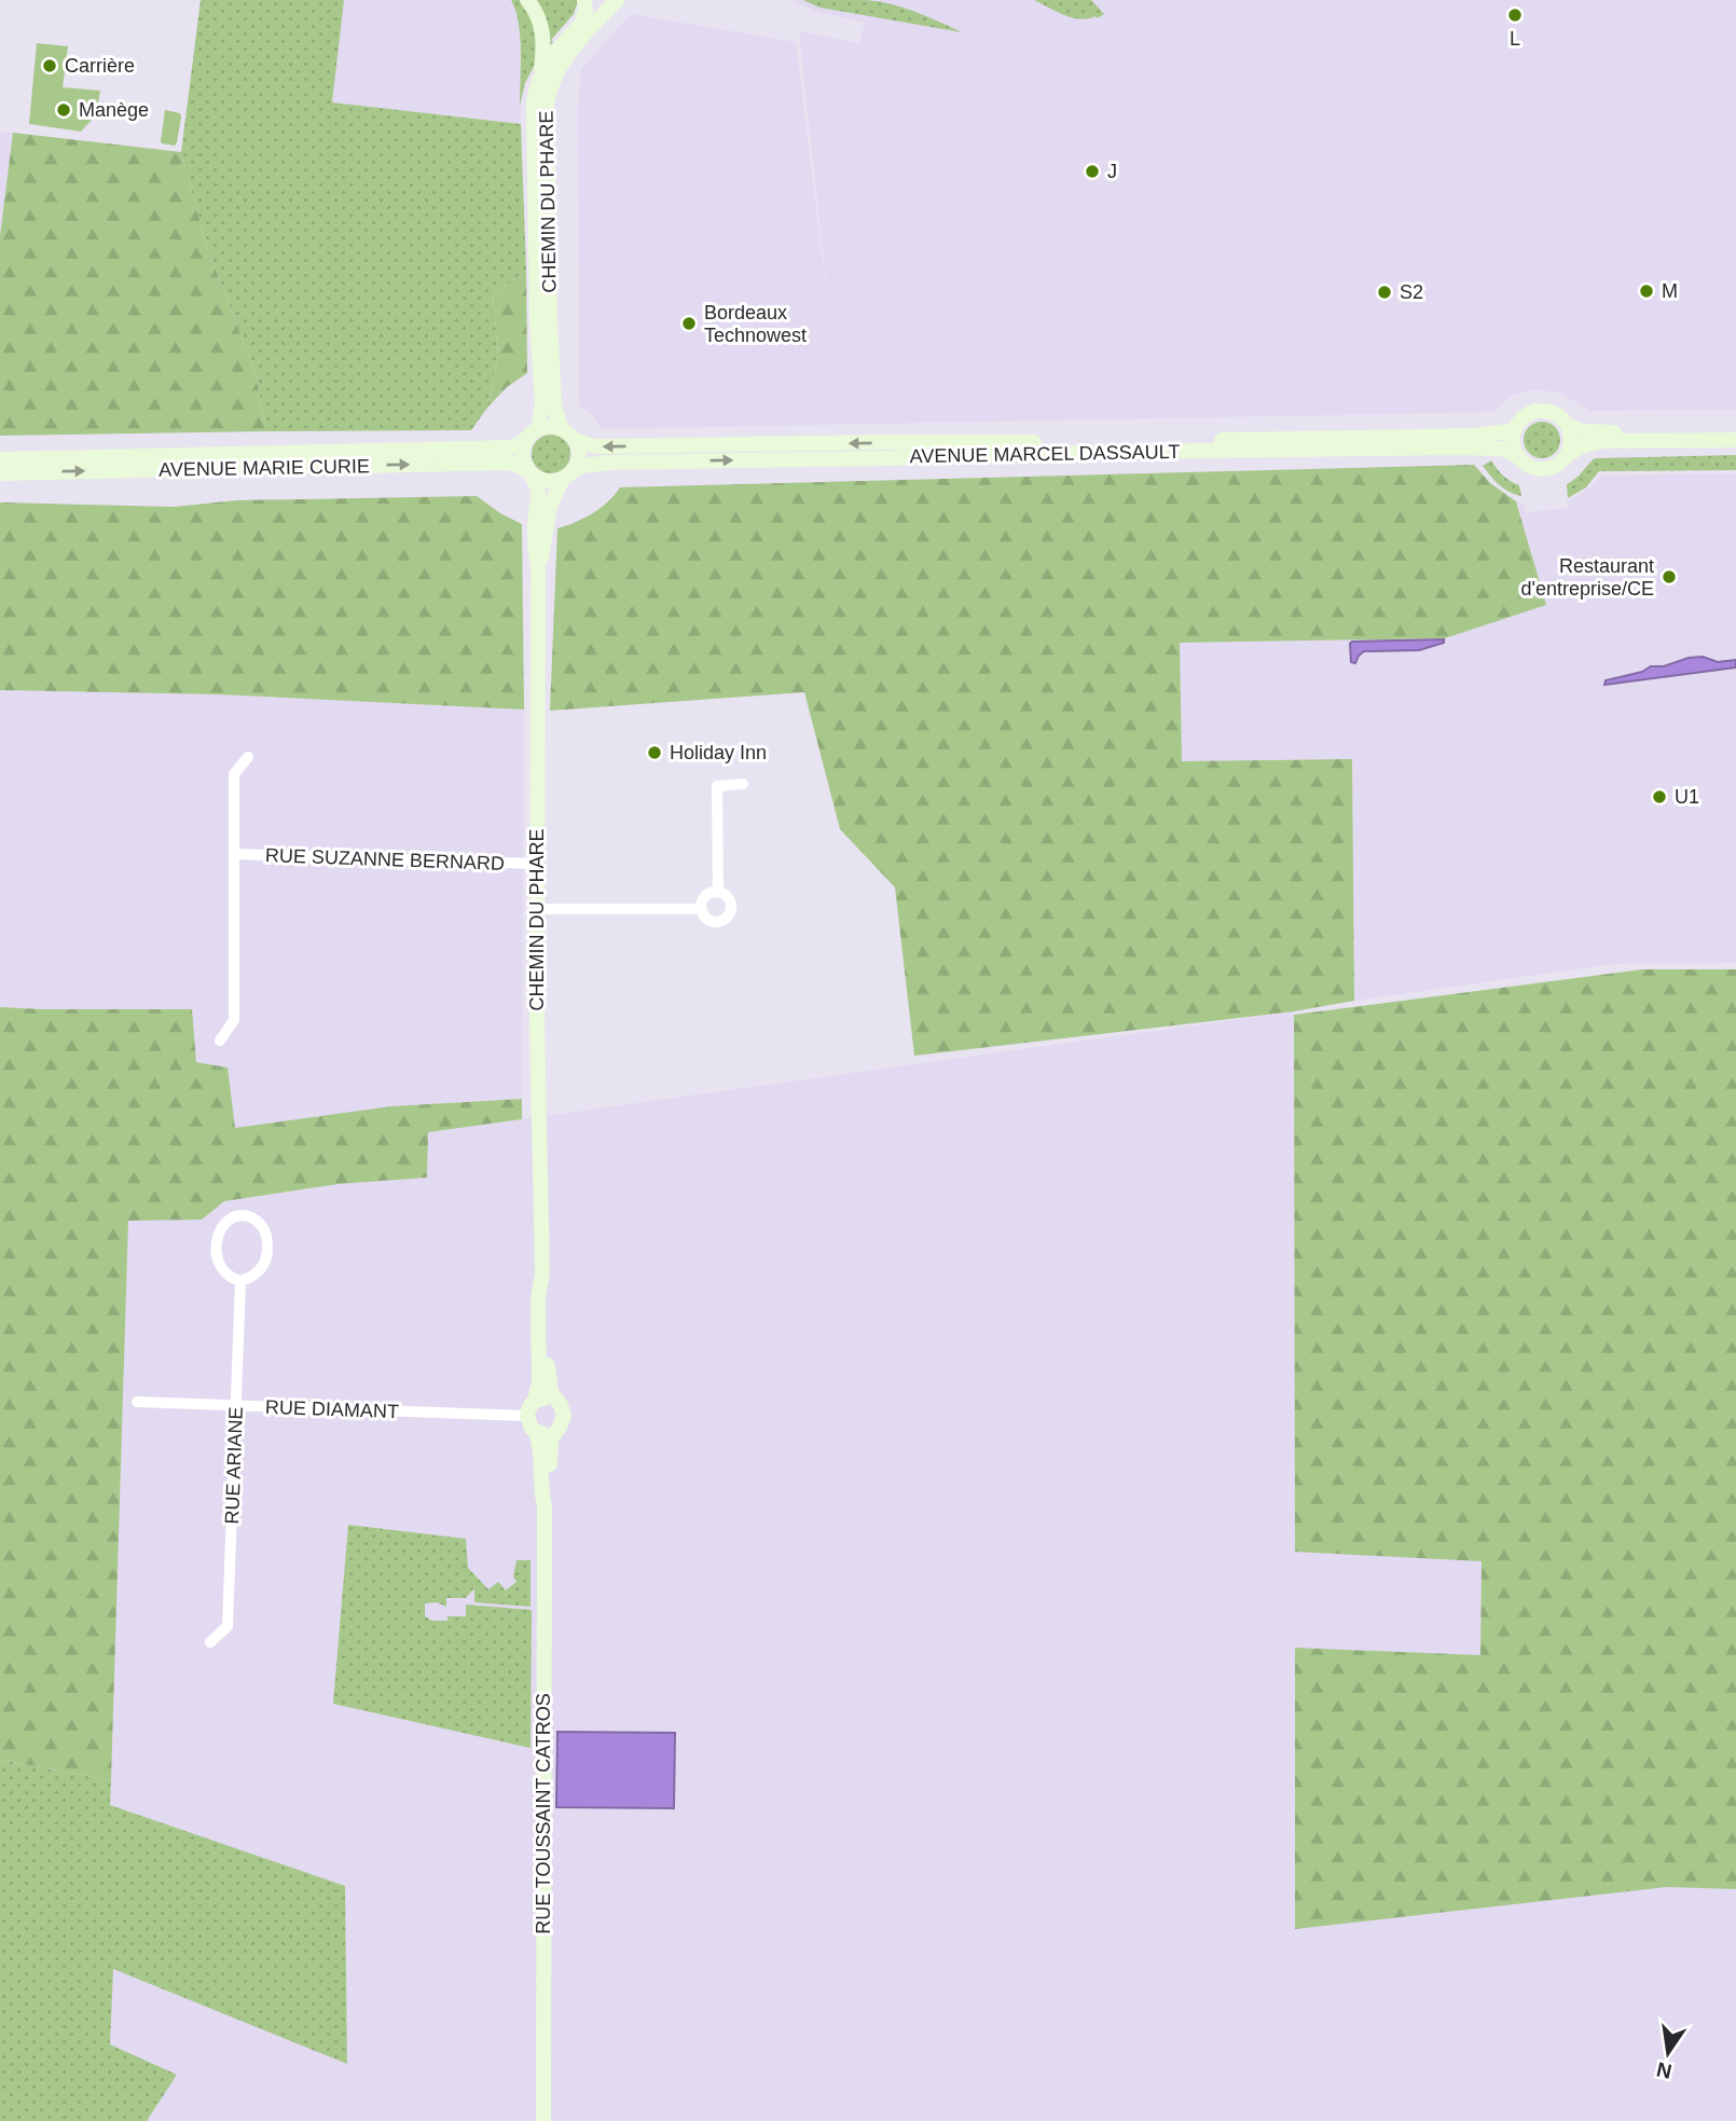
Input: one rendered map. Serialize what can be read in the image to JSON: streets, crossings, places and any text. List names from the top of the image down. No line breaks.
{"streets":{"main road":["CHEMIN DU PHARE","AVENUE MARCEL DASSAULT","AVENUE MARIE CURIE","RUE TOUSSAINT CATROS"],"street":["RUE SUZANNE BERNARD","RUE DIAMANT","RUE ARIANE"]},"crossings":[["CHEMIN DU PHARE","AVENUE MARCEL DASSAULT"],["CHEMIN DU PHARE","AVENUE MARIE CURIE"],["CHEMIN DU PHARE","RUE SUZANNE BERNARD"],["CHEMIN DU PHARE","RUE DIAMANT"],["CHEMIN DU PHARE","RUE TOUSSAINT CATROS"],["AVENUE MARCEL DASSAULT","AVENUE MARIE CURIE"],["RUE DIAMANT","RUE ARIANE"],["RUE DIAMANT","RUE TOUSSAINT CATROS"]],"places":["L","Carrière","Manège","J","M","S2","Bordeaux Technowest","Restaurant d'entreprise/CE","Holiday Inn","U1"],"north":"bottom"}
